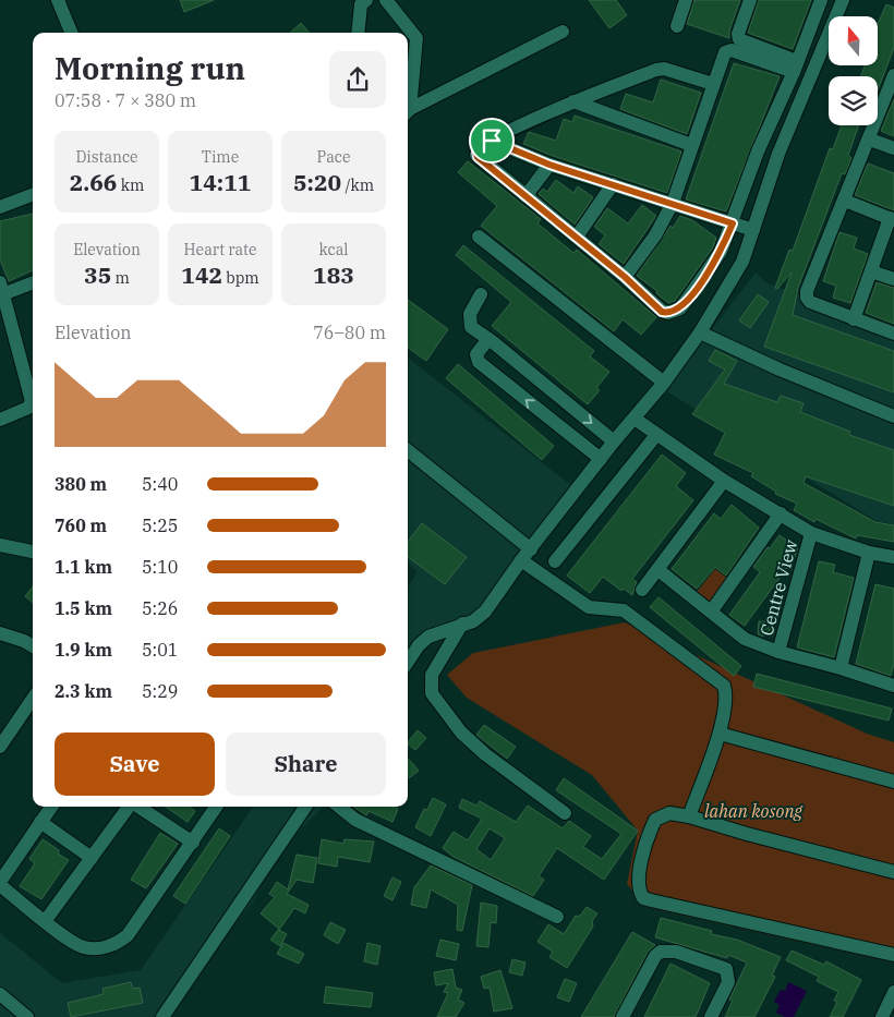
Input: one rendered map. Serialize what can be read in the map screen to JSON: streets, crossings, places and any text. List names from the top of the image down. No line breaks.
{"streets":{"street":["Centre View"]},"parks":["lahan kosong"],"north":"top","page":{"heading":["Morning run","07:58 · 7 × 380 m"],"stats":[["Distance","2.66 km"],["Time","14:11"],["Pace","5:20 /km"],["Elevation","35 m"],["Heart rate","142 bpm"],["kcal","183"]],"chart":["Elevation","76–80 m"],"list":[{"name":"380 m","note":"5:40"},{"name":"760 m","note":"5:25"},{"name":"1.1 km","note":"5:10"},{"name":"1.5 km","note":"5:26"},{"name":"1.9 km","note":"5:01"},{"name":"2.3 km","note":"5:29"}],"buttons":["Save","Share"]}}
